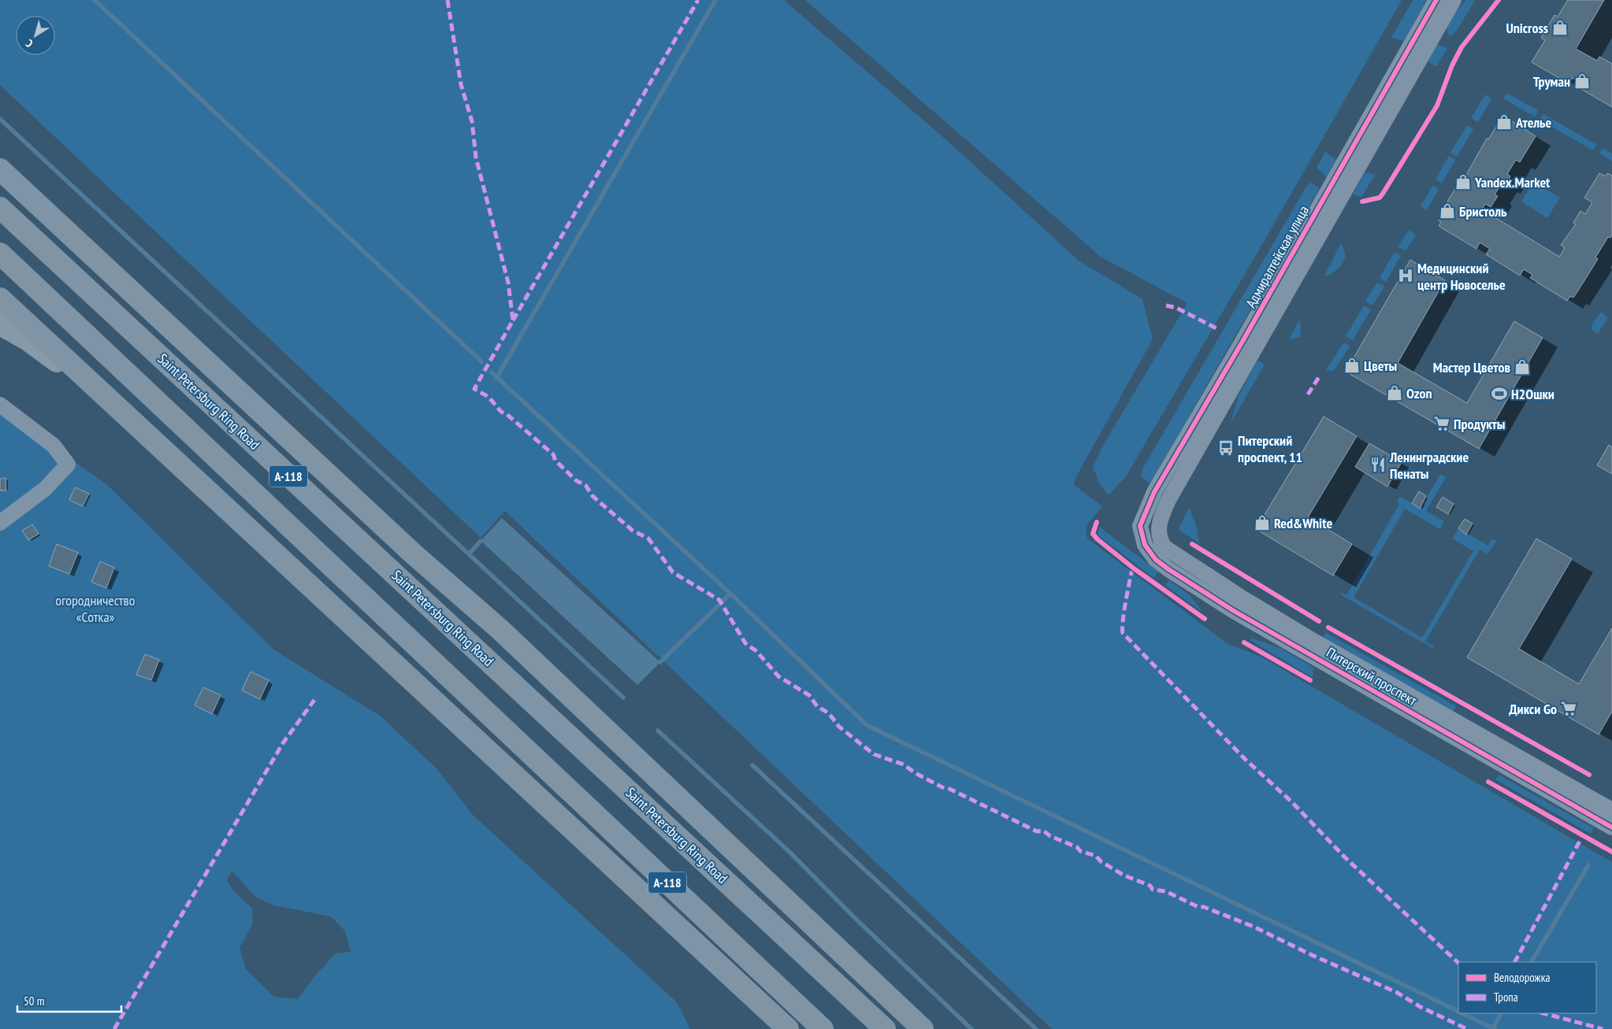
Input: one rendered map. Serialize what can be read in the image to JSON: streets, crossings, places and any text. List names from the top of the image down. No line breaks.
{"streets":{"highway":["Saint Petersburg Ring Road","А-118"],"street":["Адмиралтейская улица","Питерский проспект"]},"crossings":[["Адмиралтейская улица","Питерский проспект"]],"parks":["огородничество «Сотка»"],"places":{"shop":["Unicross","Труман","Ателье","Yandex.Market","Бристоль","Цветы","Мастер Цветов","Ozon","Red&White"],"hospital":["Медицинский центр Новоселье"],"sports":["H2Oшки"],"supermarket":["Продукты","Дикси Go"],"bus stop":["Питерский проспект, 11"],"restaurant":["Ленинградские Пенаты"]},"legend":["Велодорожка","Тропа"],"scale_bar":"50 m","north":"bottom left"}
